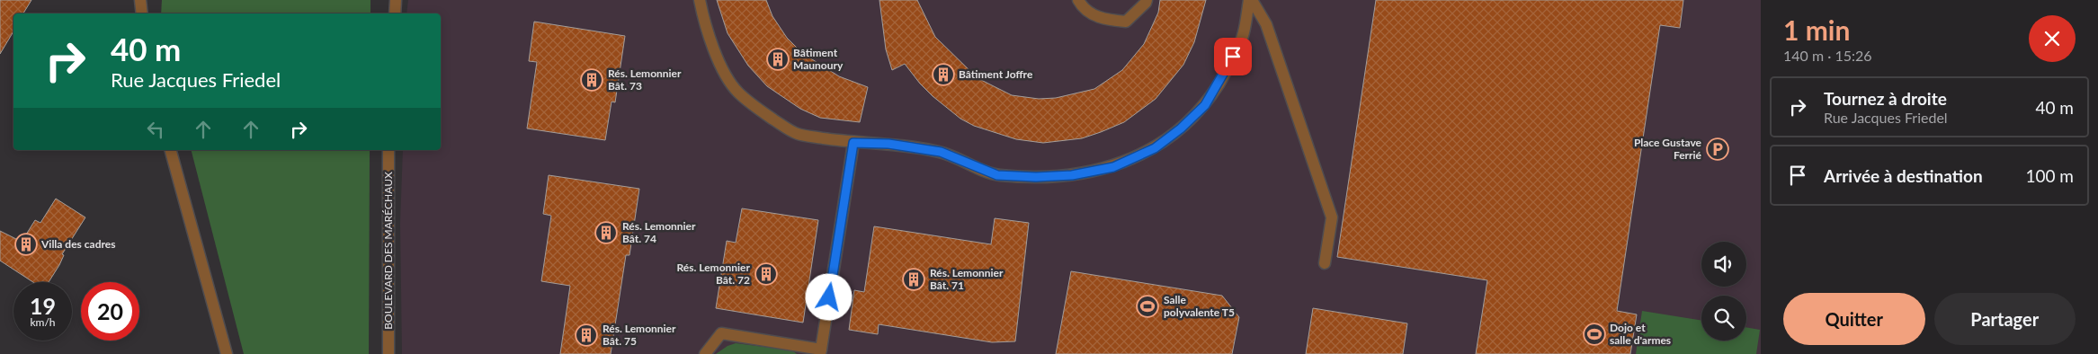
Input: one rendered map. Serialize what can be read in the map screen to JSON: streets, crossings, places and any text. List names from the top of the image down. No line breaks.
{"streets":{"street":["BOULEVARD DES MARÉCHAUX"]},"places":{"building":["Bâtiment Maunoury","Bâtiment Joffre","Rés. Lemonnier Bât. 73","Rés. Lemonnier Bât. 74","Villa des cadres","Rés. Lemonnier Bât. 72","Rés. Lemonnier Bât. 71","Rés. Lemonnier Bât. 75"],"parking":["Place Gustave Ferrié"],"sports":["Salle polyvalente T5","Dojo et salle d'armes"]},"page":{"heading":["1 min","140 m · 15:26"],"turn":["40 m","Rue Jacques Friedel"],"list":[{"name":"Tournez à droite","note":"Rue Jacques Friedel","value":"40 m"},{"name":"Arrivée à destination","value":"100 m"}],"speed":"19 km/h","limit":"20","buttons":["Quitter","Partager"]}}
